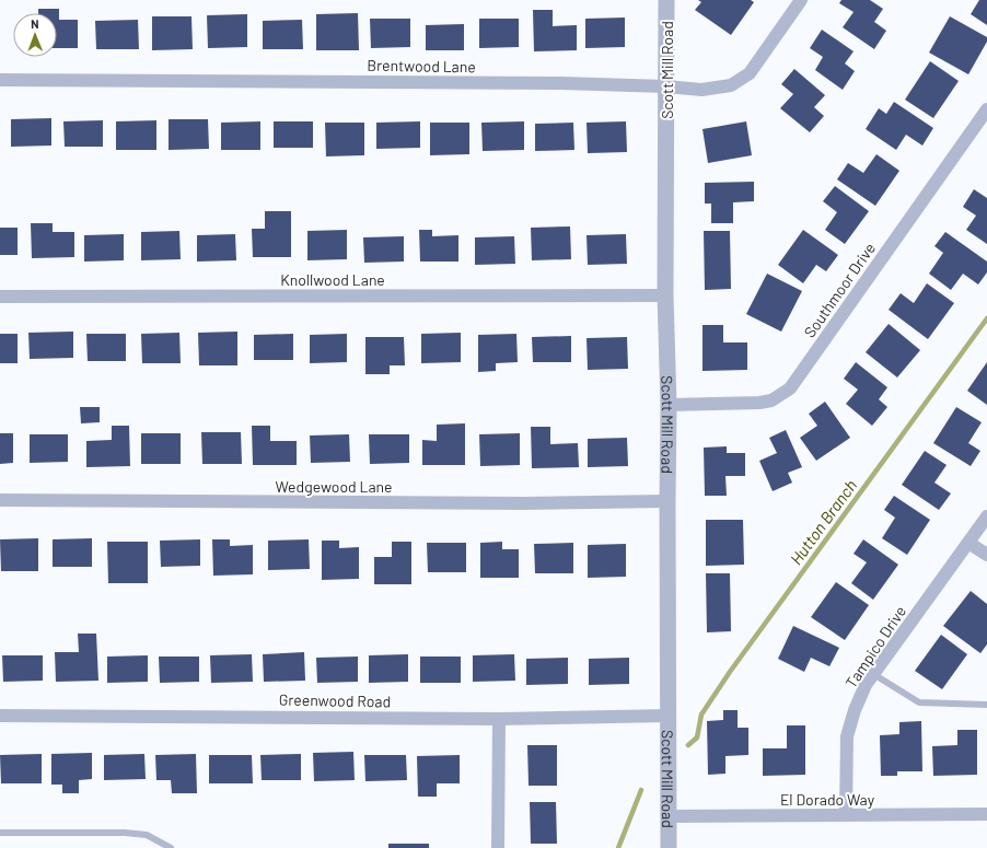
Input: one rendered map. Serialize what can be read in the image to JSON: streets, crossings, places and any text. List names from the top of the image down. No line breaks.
{"streets":{"street":["Brentwood Lane","Scott Mill Road","Knollwood Lane","Southmoor Drive","Wedgewood Lane","Tampico Drive","Greenwood Road","El Dorado Way"]},"crossings":[["Brentwood Lane","Scott Mill Road"],["Scott Mill Road","Knollwood Lane"],["Scott Mill Road","Southmoor Drive"],["Scott Mill Road","Wedgewood Lane"],["Scott Mill Road","Greenwood Road"],["Scott Mill Road","El Dorado Way"],["Tampico Drive","El Dorado Way"]],"water":["Hutton Branch"],"north":"top"}
